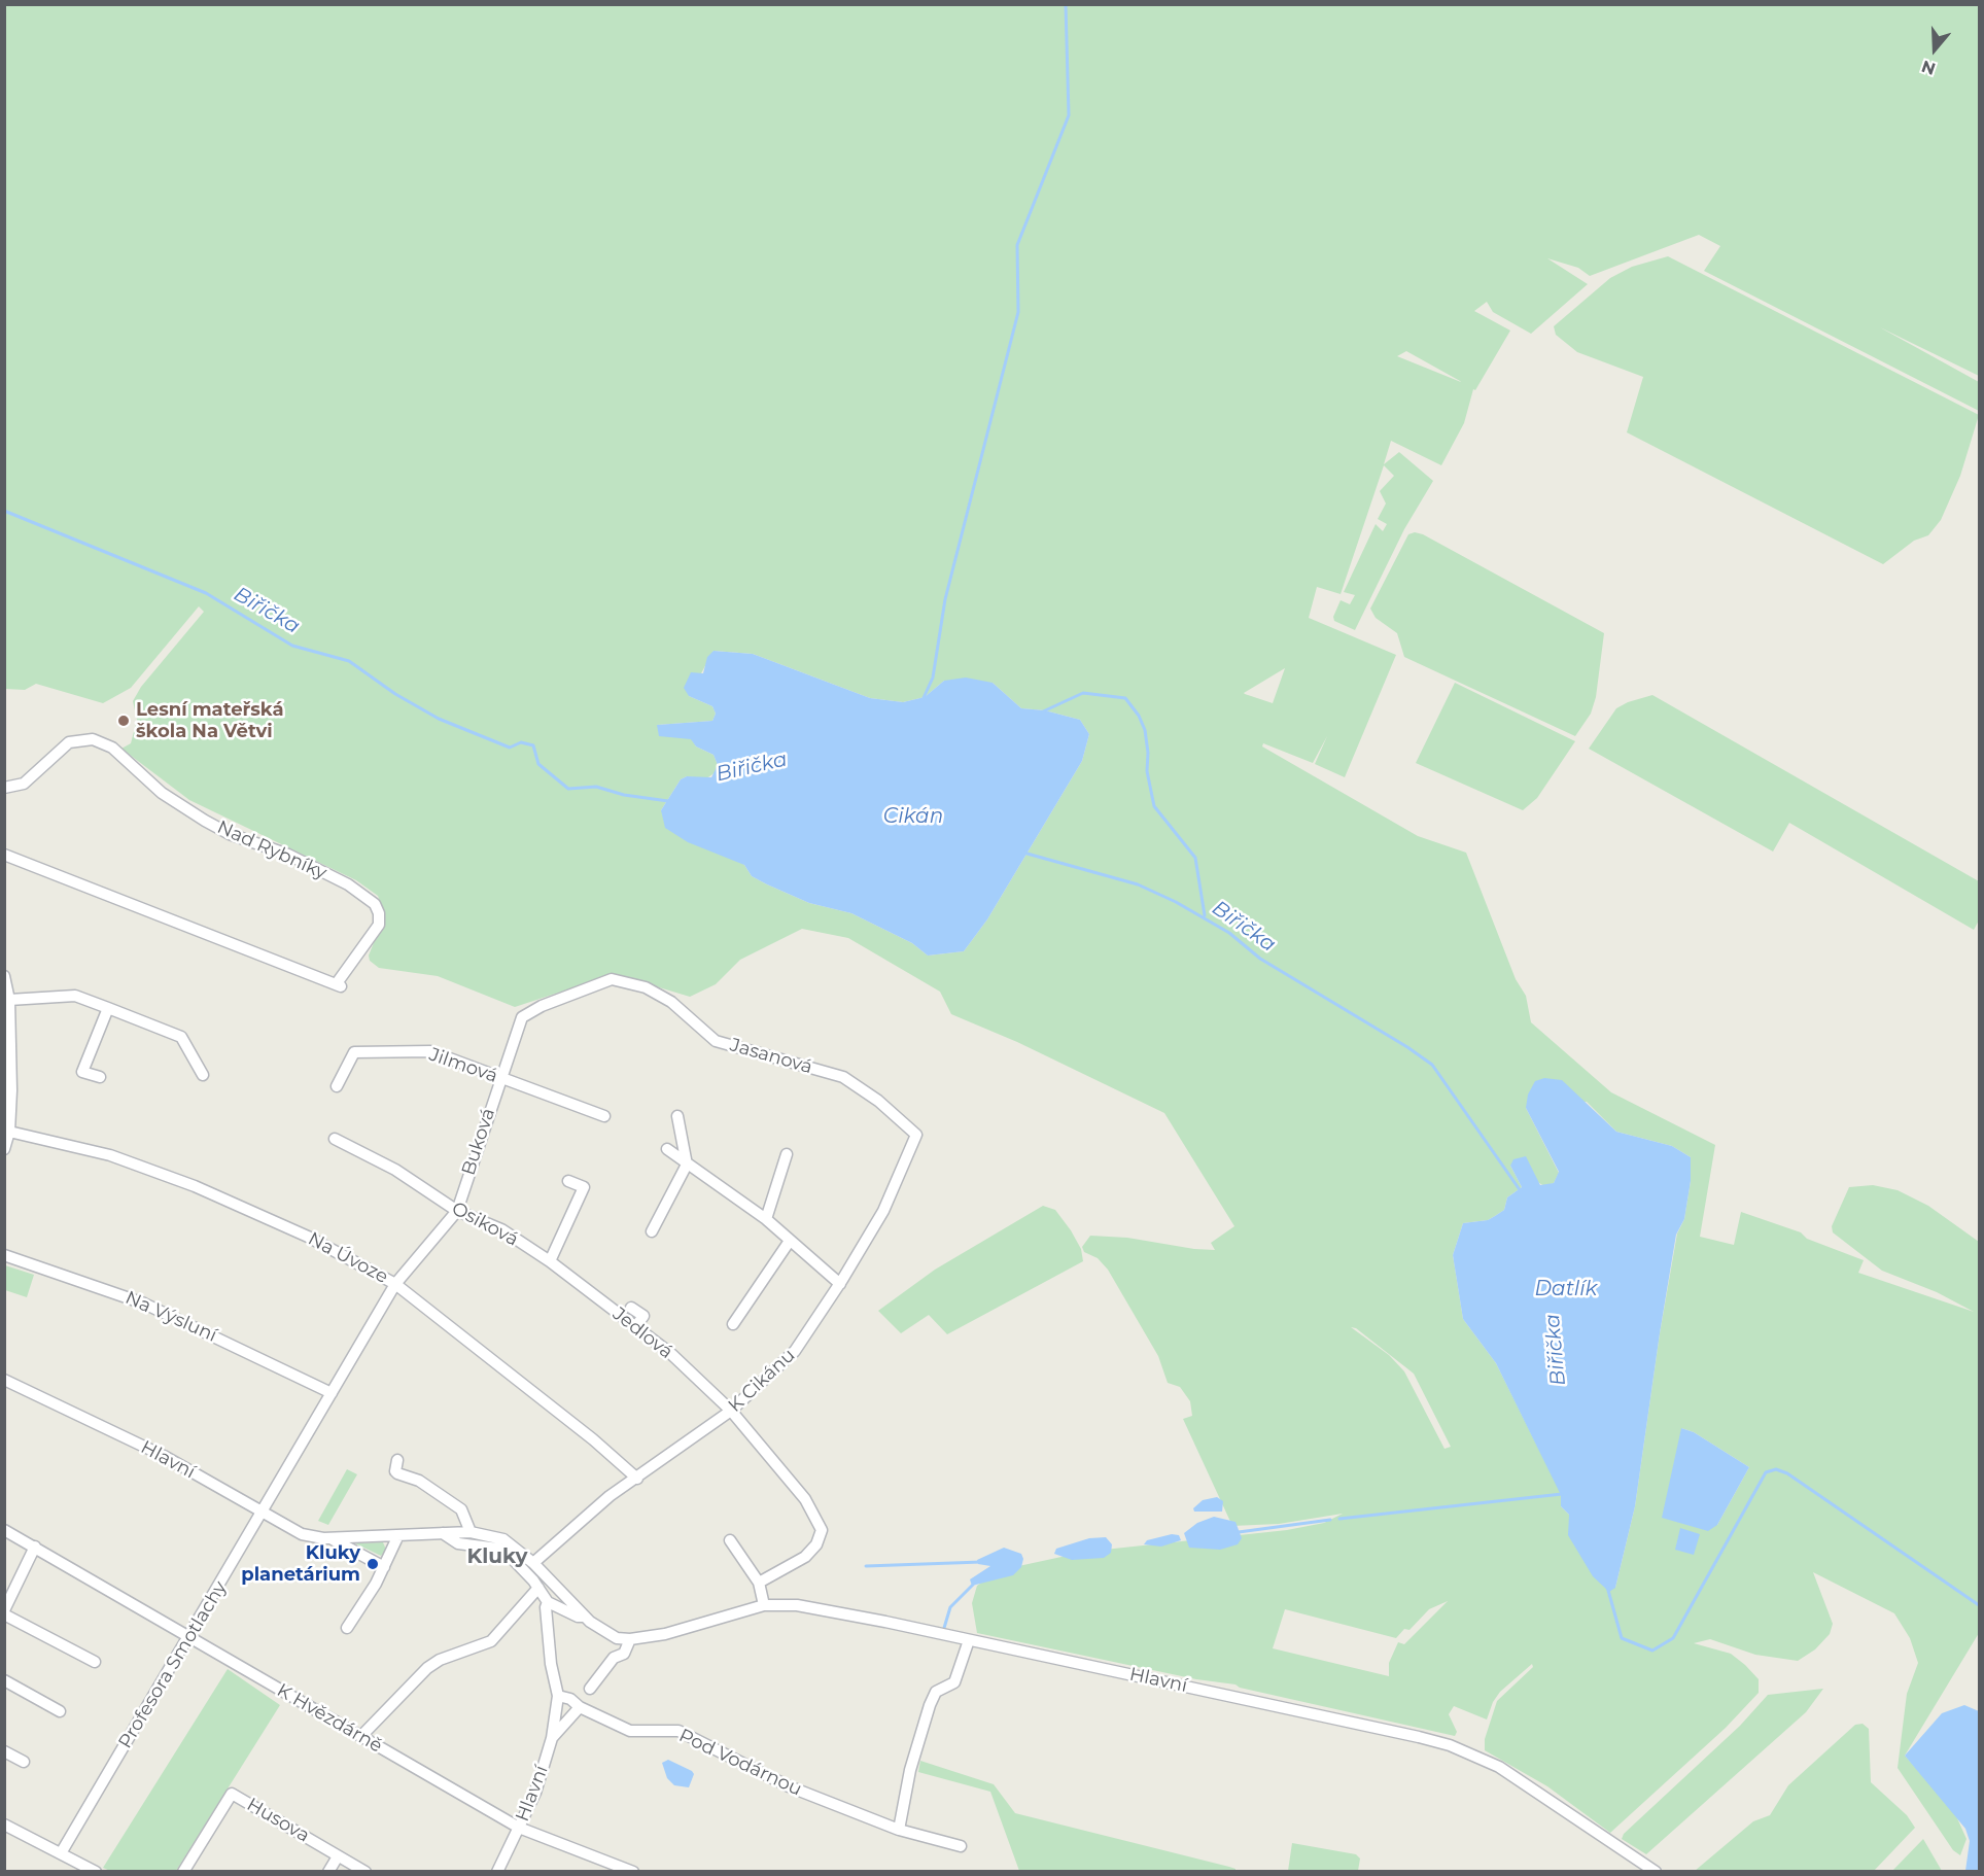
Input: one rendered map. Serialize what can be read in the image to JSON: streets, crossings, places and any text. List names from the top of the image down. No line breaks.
{"streets":{"street":["Nad Rybníky","Jasanová","Jilmová","Buková","Osiková","Na Úvoze","Na Výsluní","Jedlová","K Cikánu","Hlavní","Profesora Smotlachy","K Hvězdárně","Pod Vodárnou","Husova"]},"crossings":[["Jasanová","Buková"],["Jasanová","K Cikánu"],["Jilmová","Buková"],["Buková","Osiková"],["Buková","Na Úvoze"],["Buková","Profesora Smotlachy"],["Osiková","Jedlová"],["Na Úvoze","K Cikánu"],["Na Úvoze","Profesora Smotlachy"],["Na Výsluní","Profesora Smotlachy"],["Jedlová","K Cikánu"],["K Cikánu","Hlavní"],["Hlavní","Profesora Smotlachy"],["Hlavní","K Hvězdárně"],["Hlavní","Pod Vodárnou"],["Profesora Smotlachy","K Hvězdárně"]],"districts":["Kluky"],"water":["Biřička","Cikán","Datlík"],"places":["Lesní mateřská škola Na Větvi","Kluky planetárium"],"north":"bottom"}
